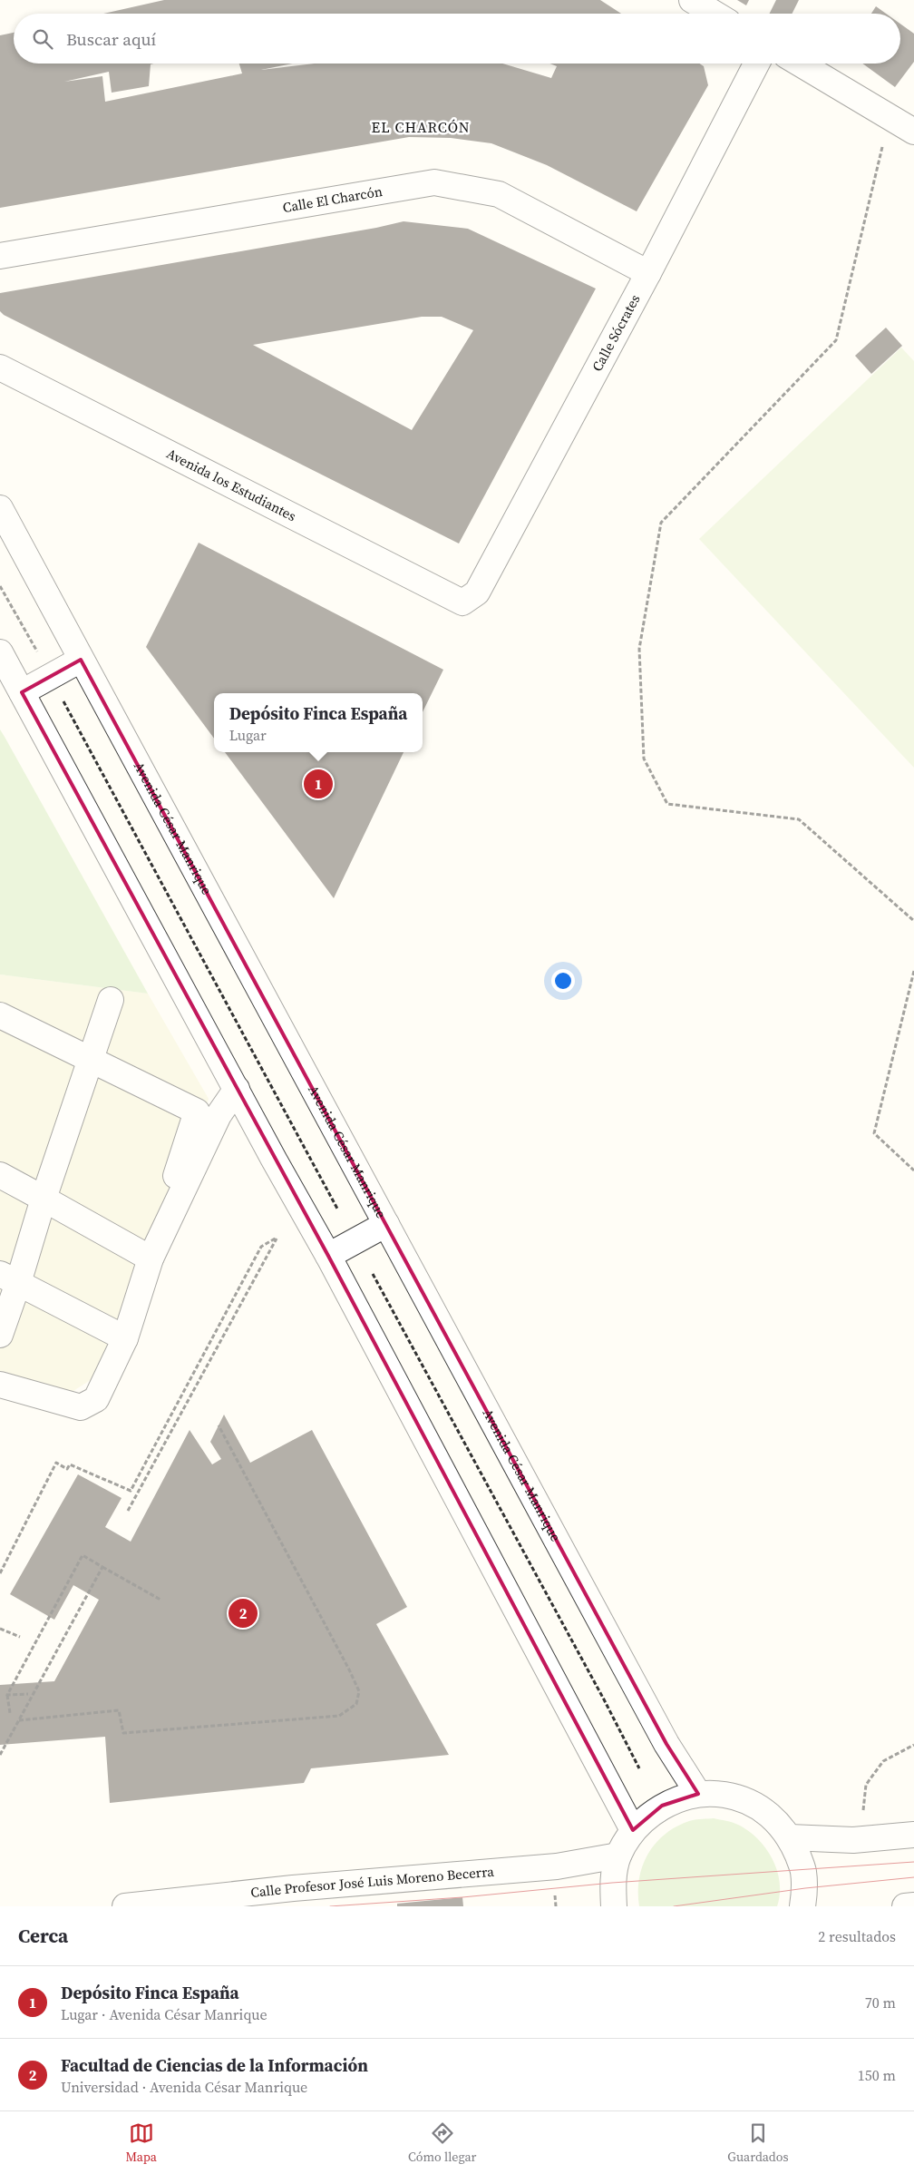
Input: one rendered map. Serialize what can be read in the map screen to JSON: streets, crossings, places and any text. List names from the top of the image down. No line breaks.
{"streets":{"street":["Calle El Charcón","Calle Sócrates","Avenida los Estudiantes","Avenida César Manrique","Calle Profesor José Luis Moreno Becerra"]},"crossings":[["Calle El Charcón","Calle Sócrates"],["Calle Sócrates","Avenida los Estudiantes"]],"districts":["EL CHARCÓN"],"page":{"search":"Buscar aquí","popup":["Depósito Finca España","Lugar"],"pins":["1","2"],"heading":["Cerca","2 resultados"],"list":[{"mark":"1","name":"Depósito Finca España","note":"Lugar · Avenida César Manrique","value":"70 m"},{"mark":"2","name":"Facultad de Ciencias de la Información","note":"Universidad · Avenida César Manrique","value":"150 m"}],"nav":["Mapa","Cómo llegar","Guardados"]}}
